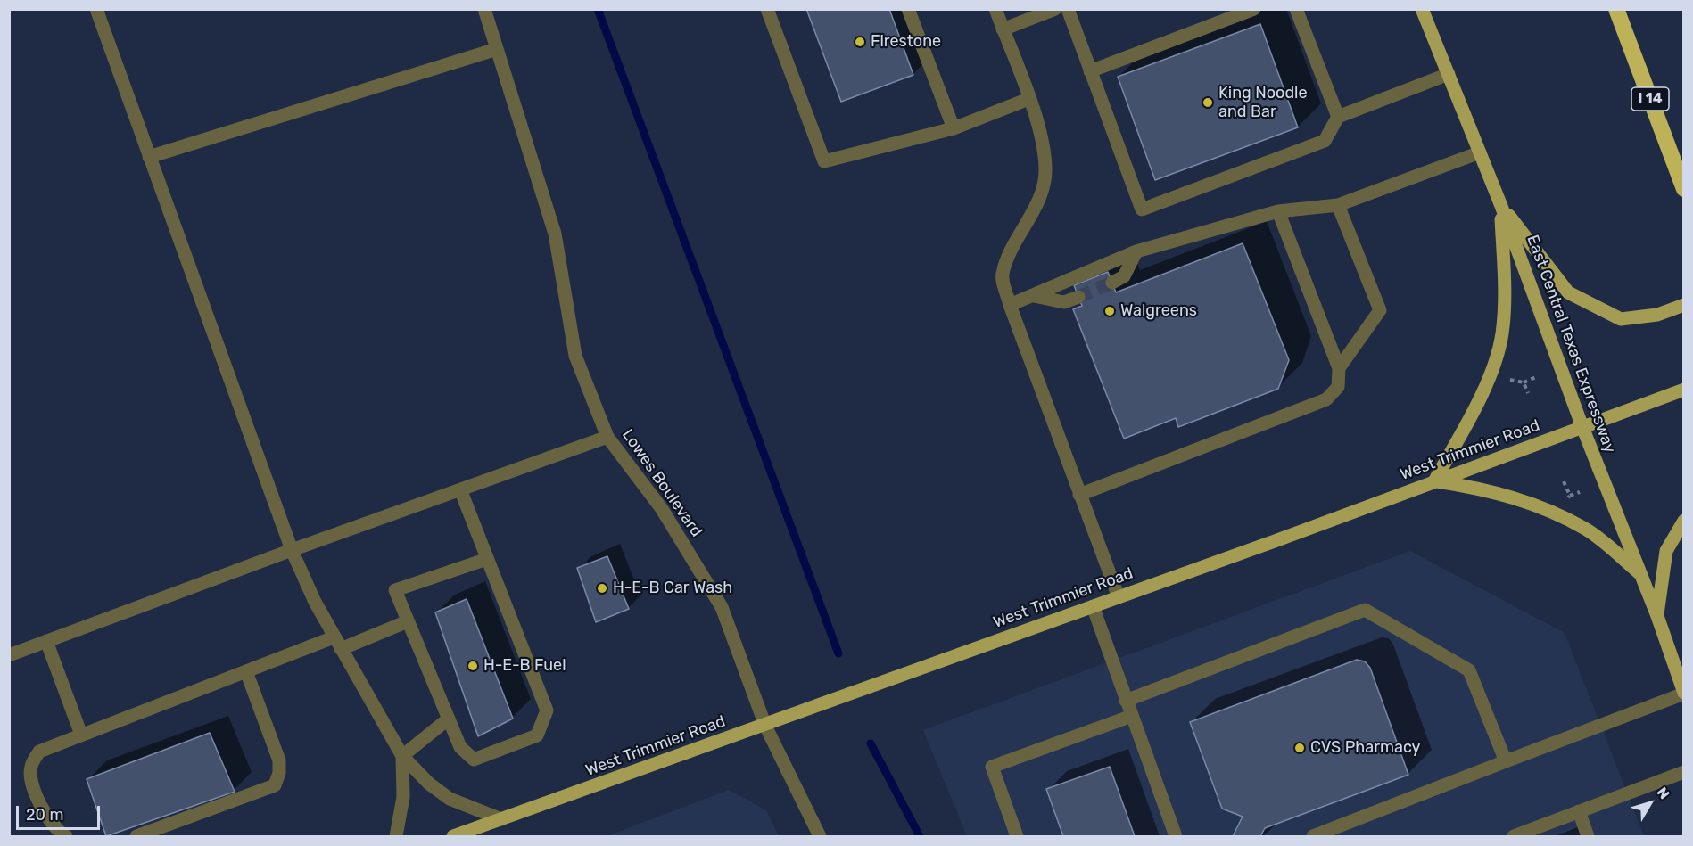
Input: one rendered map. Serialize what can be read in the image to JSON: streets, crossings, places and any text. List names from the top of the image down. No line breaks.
{"streets":{"highway":["I 14"],"main road":["East Central Texas Expressway","West Trimmier Road"],"street":["Lowes Boulevard"]},"crossings":[["East Central Texas Expressway","West Trimmier Road"],["West Trimmier Road","Lowes Boulevard"]],"places":["Firestone","King Noodle and Bar","Walgreens","H-E-B Car Wash","H-E-B Fuel","CVS Pharmacy"],"scale_bar":"20 m","north":"top right"}
